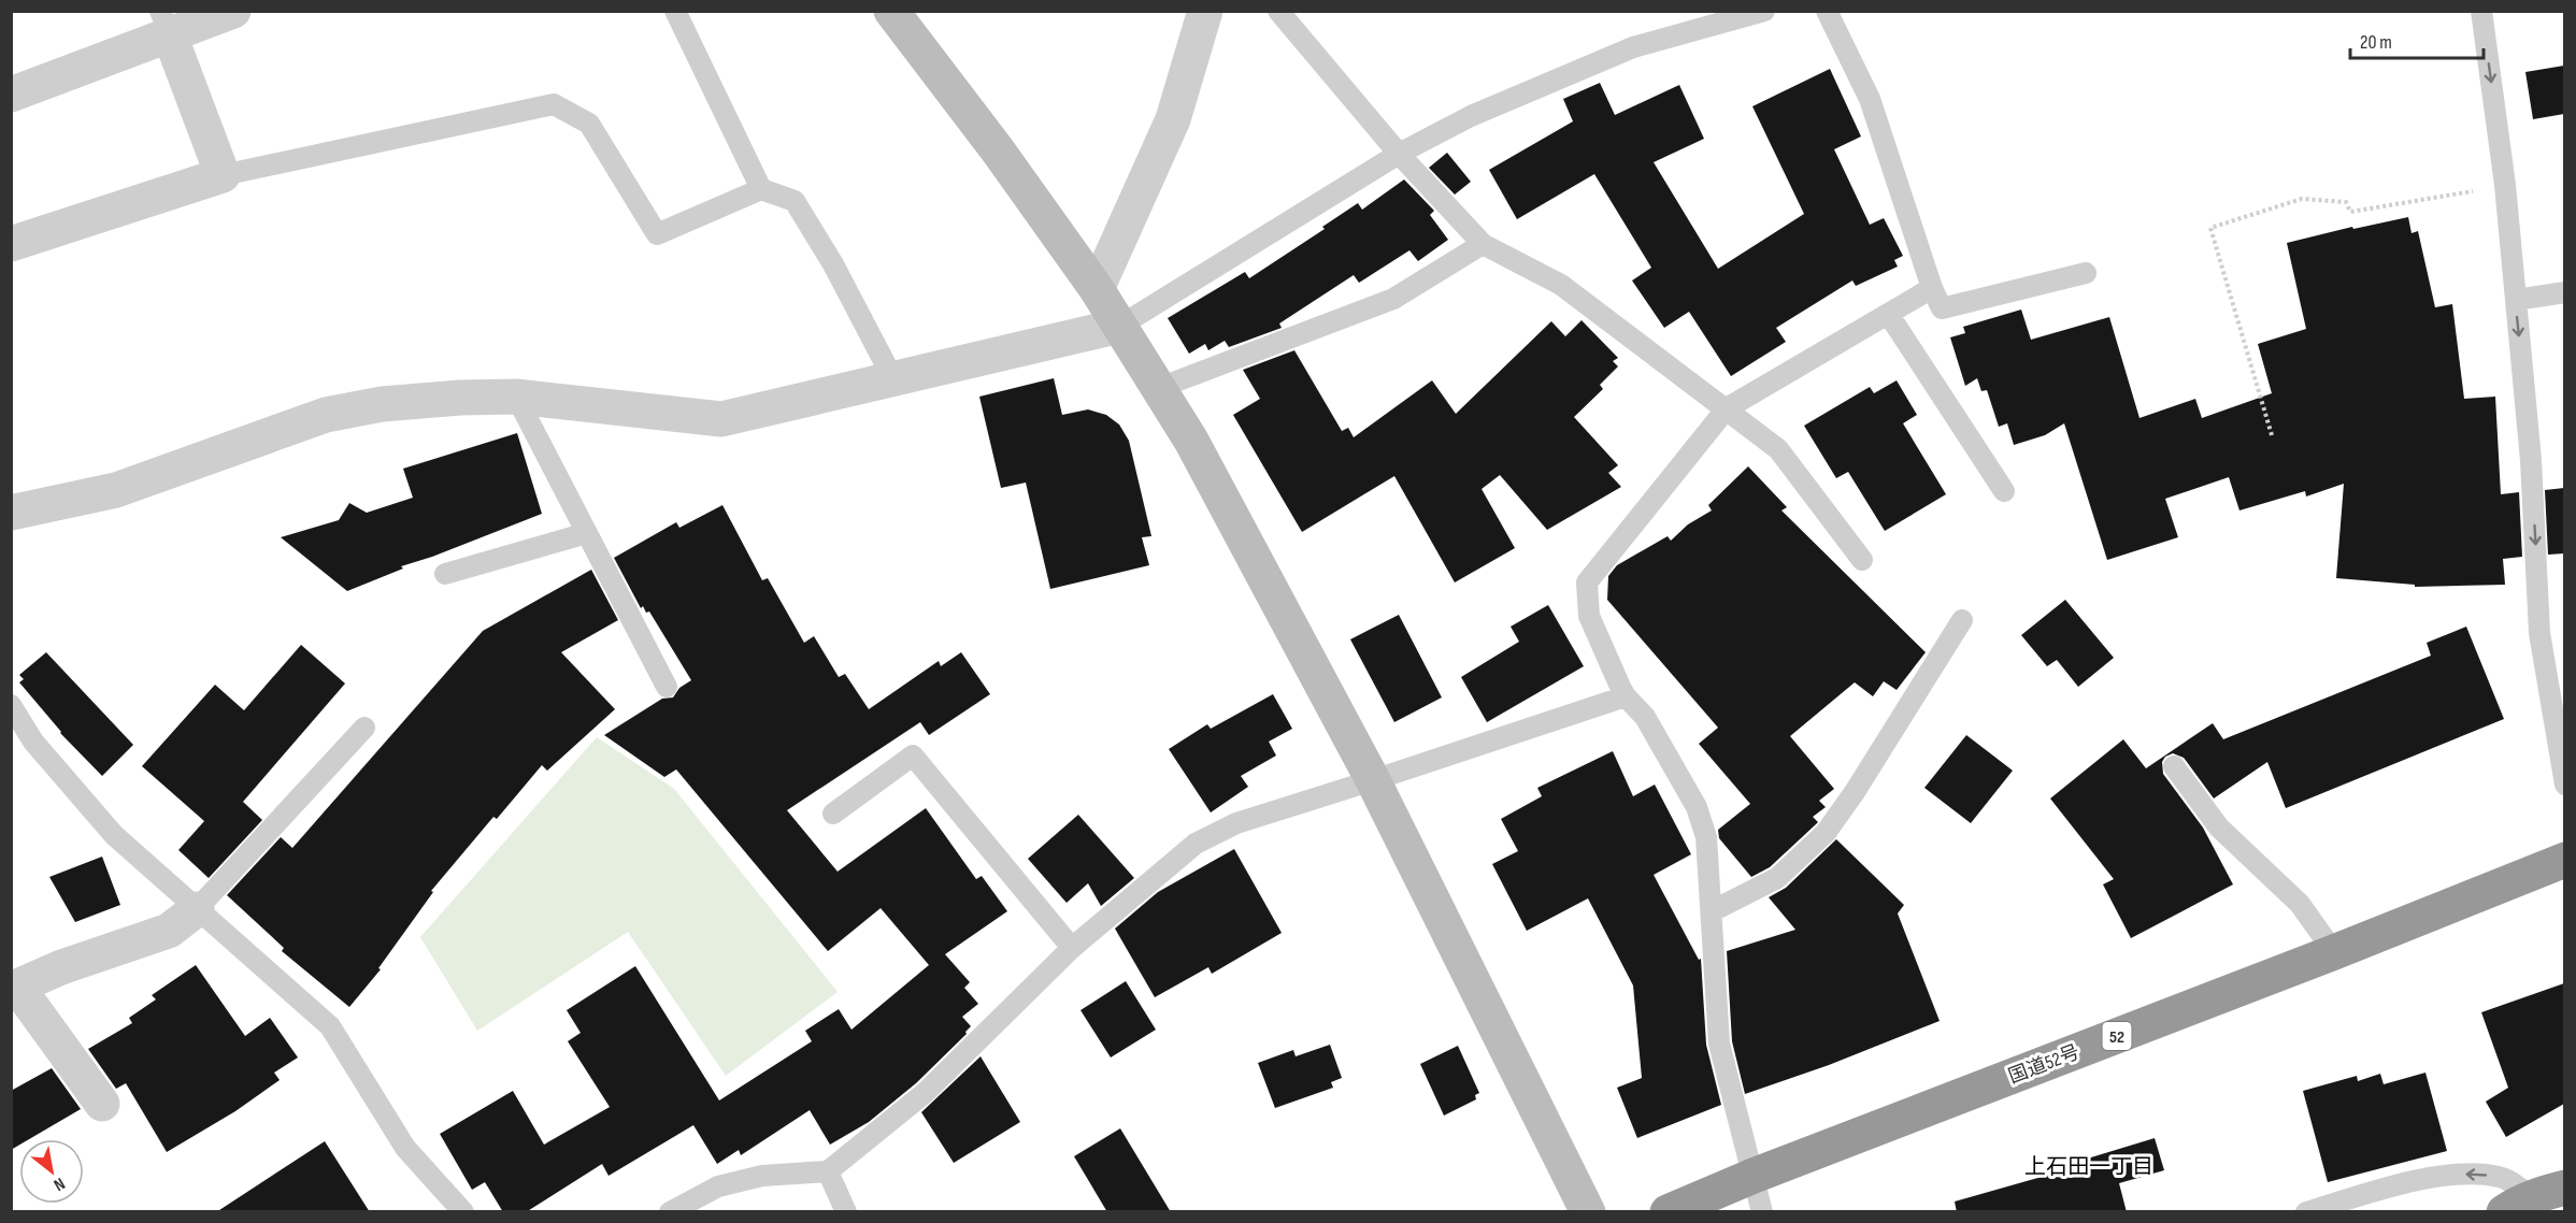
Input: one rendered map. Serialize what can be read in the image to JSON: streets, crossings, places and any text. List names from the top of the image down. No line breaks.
{"streets":{"highway":["52","国道52号"]},"districts":["上石田一丁目"],"scale_bar":"20 m","north":"bottom right"}
